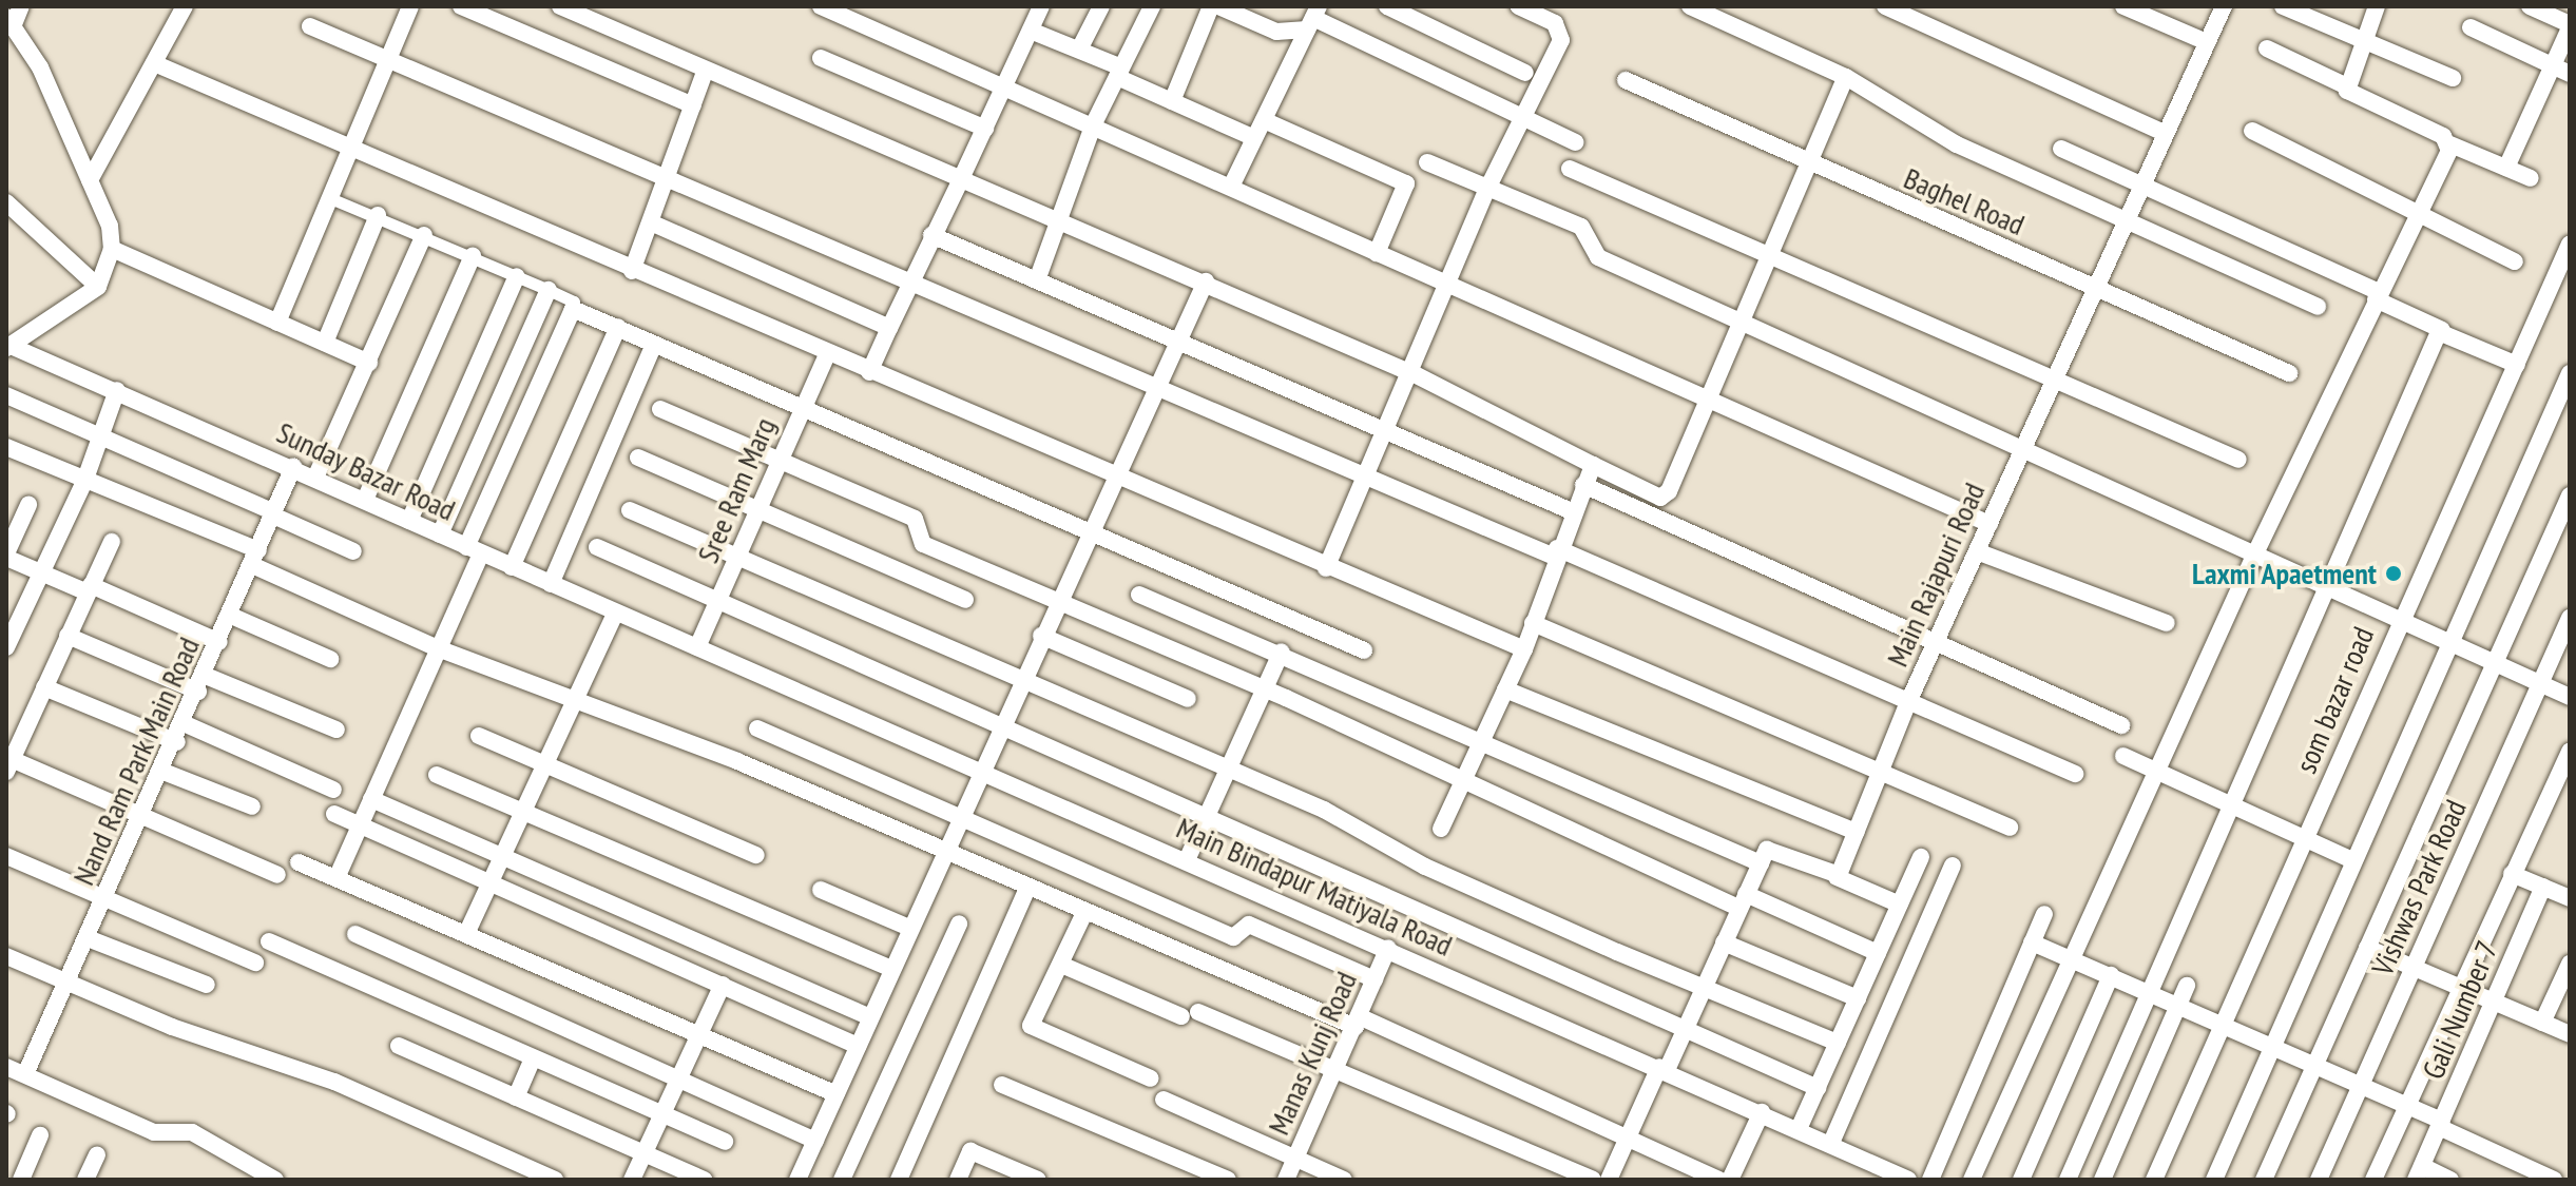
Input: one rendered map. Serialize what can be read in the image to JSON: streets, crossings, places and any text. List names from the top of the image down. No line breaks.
{"streets":{"street":["Baghel Road","Sunday Bazar Road","Sree Ram Marg","Main Rajapuri Road","som bazar road","Nand Ram Park Main Road","Main Bindapur Matiyala Road","Vishwas Park Road","Gali Number 7","Manas Kunj Road"]},"crossings":[["Baghel Road","Main Rajapuri Road"],["Sunday Bazar Road","Sree Ram Marg"],["Sunday Bazar Road","Nand Ram Park Main Road"],["Sunday Bazar Road","Main Bindapur Matiyala Road"],["Sree Ram Marg","Main Bindapur Matiyala Road"],["Main Bindapur Matiyala Road","Manas Kunj Road"]],"places":["Laxmi Apaetment"]}
